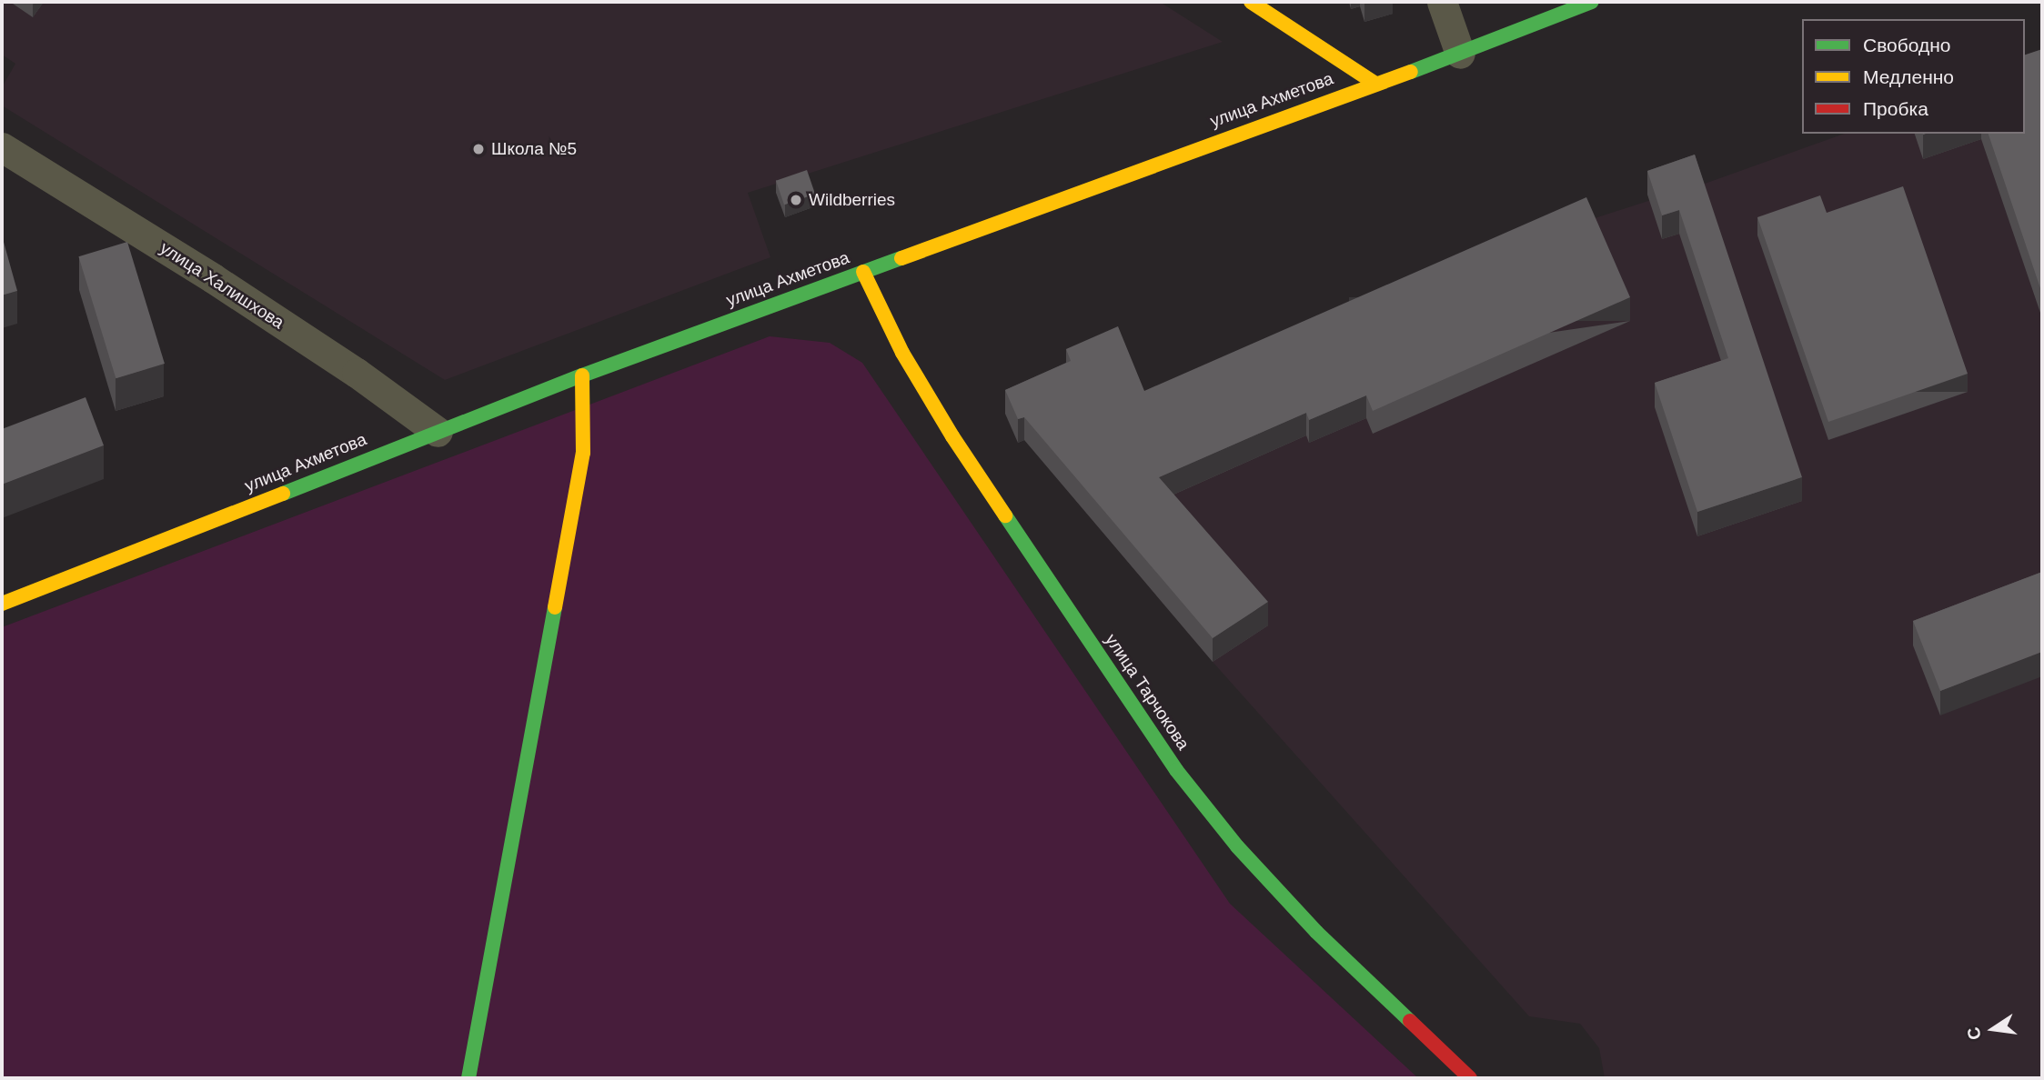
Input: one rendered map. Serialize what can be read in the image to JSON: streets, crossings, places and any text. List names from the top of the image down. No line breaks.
{"streets":{"main road":["улица Ахметова","улица Тарчокова"],"street":["улица Халишхова"]},"crossings":[["улица Ахметова","улица Халишхова"],["улица Ахметова","улица Тарчокова"]],"places":["Школа №5","Wildberries"],"legend":["Свободно","Медленно","Пробка"],"north":"left"}
